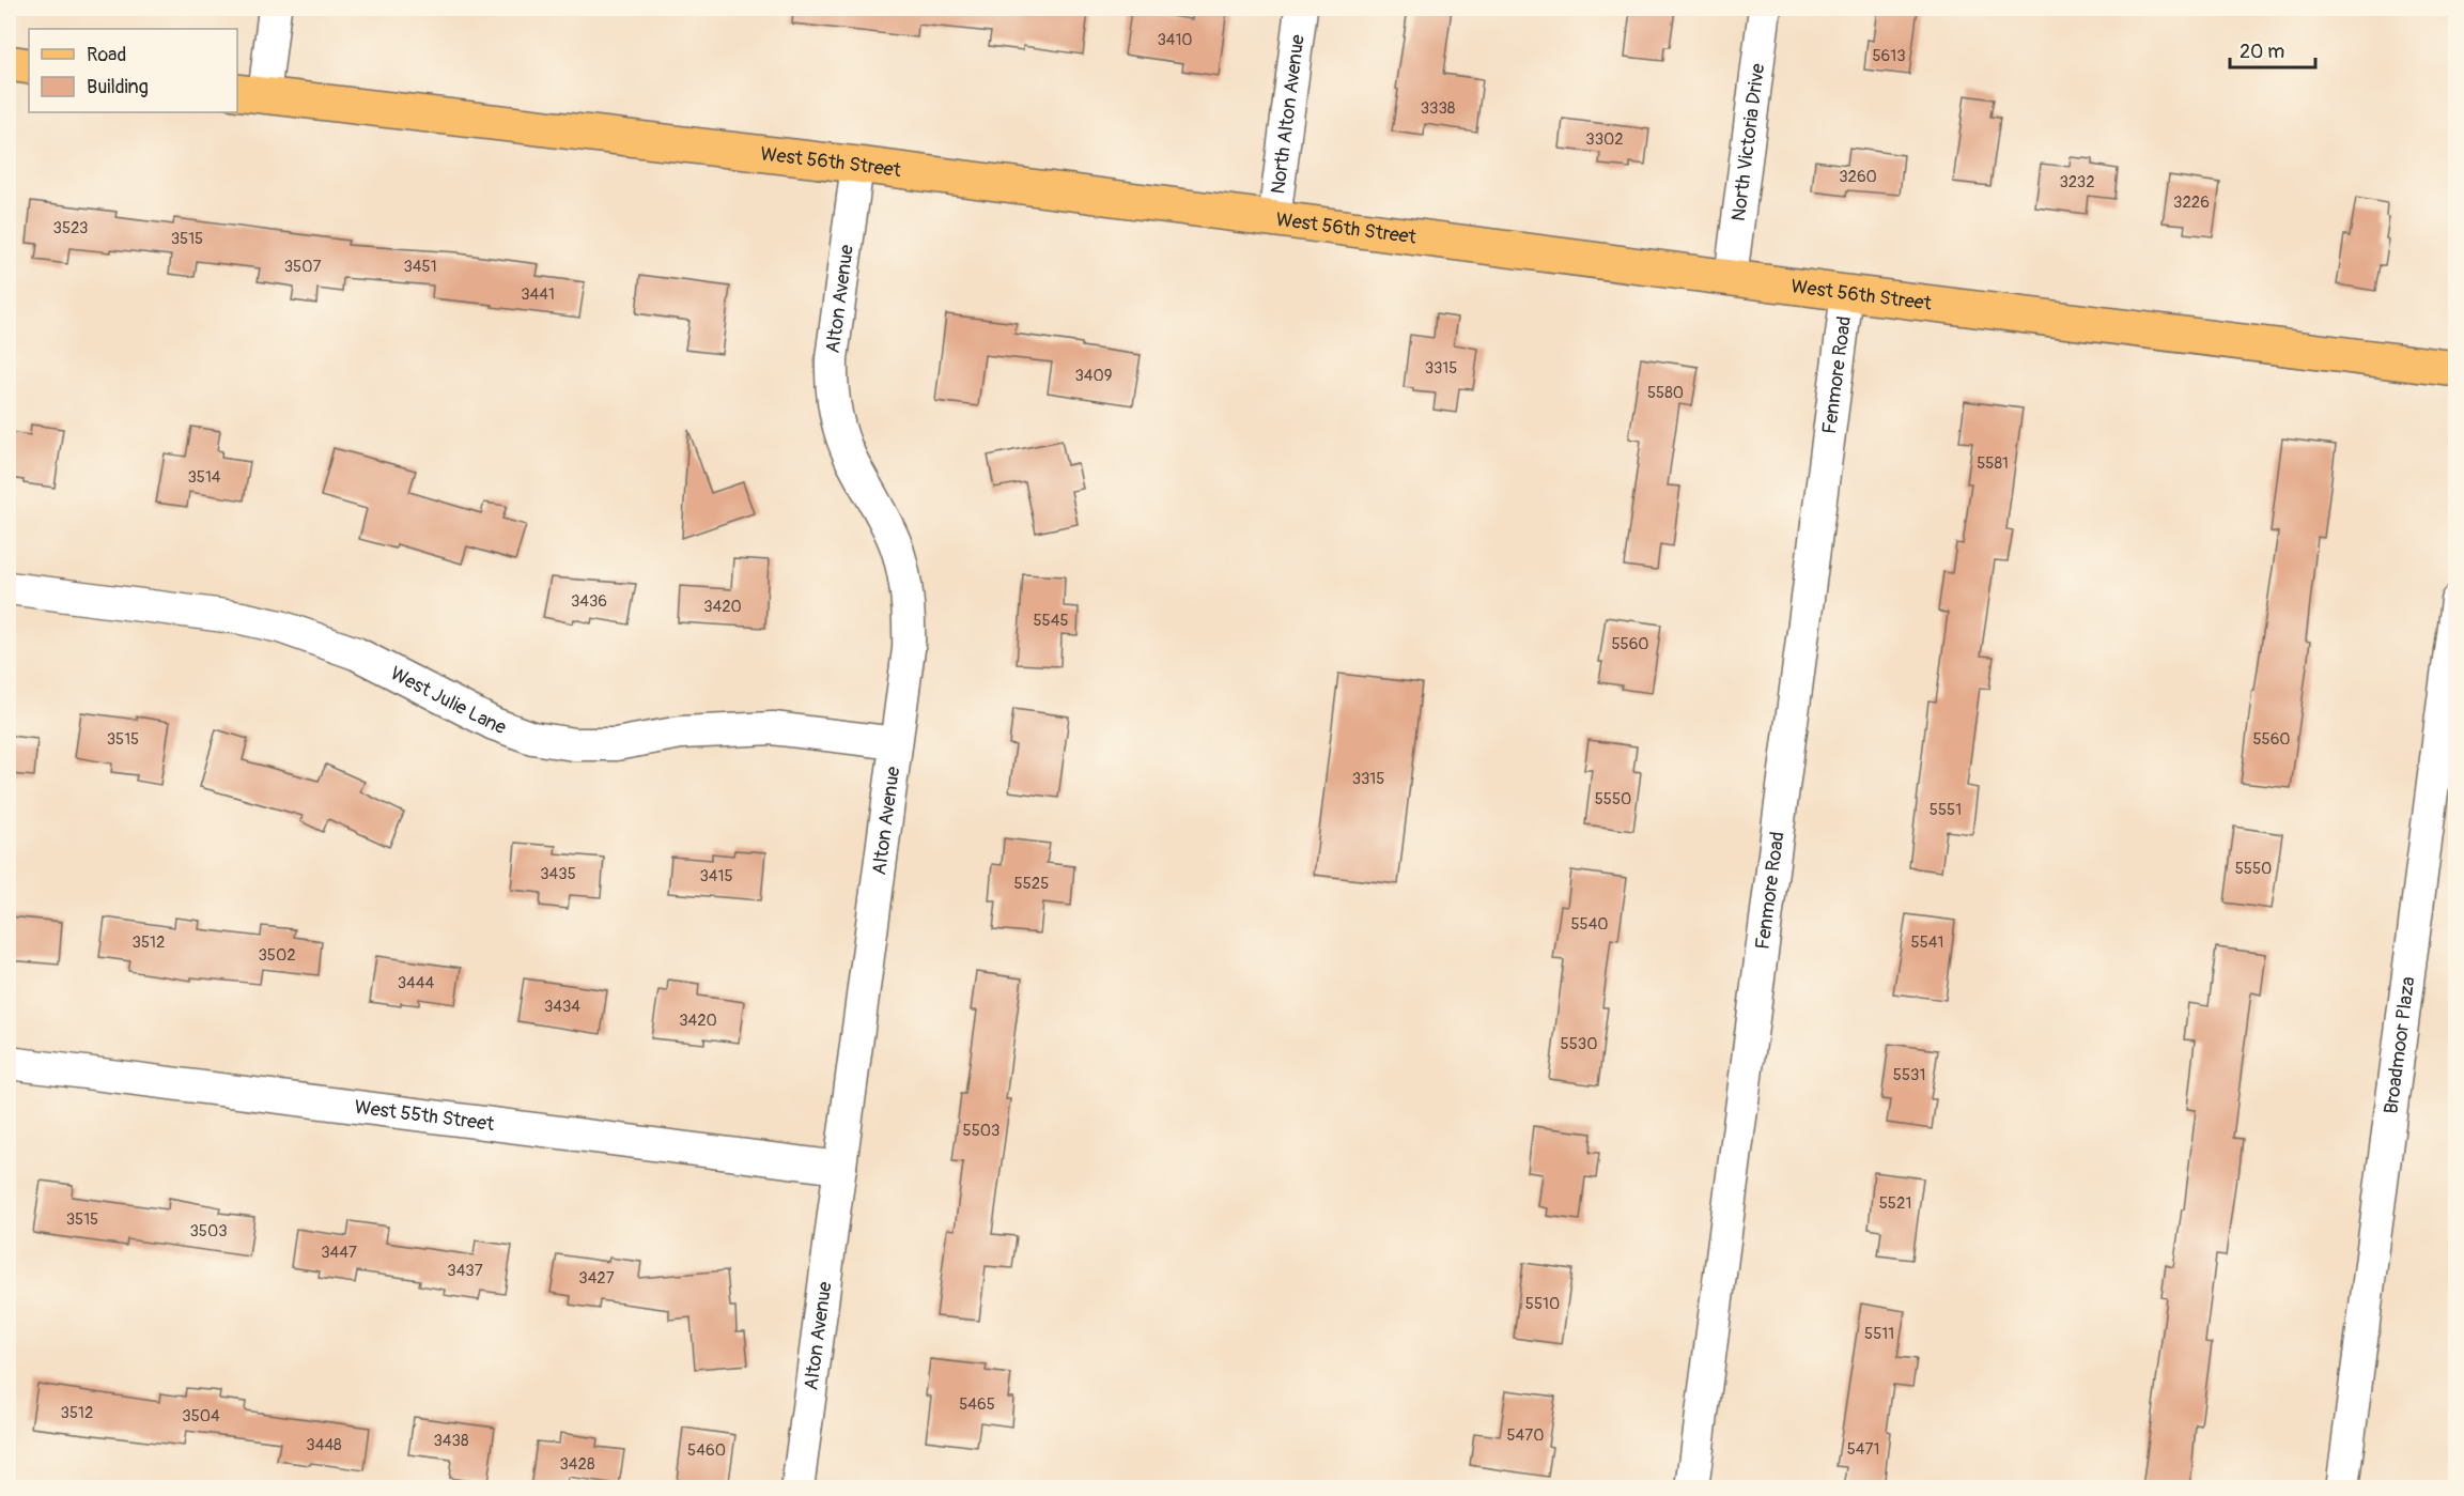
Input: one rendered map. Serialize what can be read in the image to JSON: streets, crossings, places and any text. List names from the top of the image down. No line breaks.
{"streets":{"main road":["West 56th Street"],"street":["North Alton Avenue","North Victoria Drive","Alton Avenue","Fenmore Road","West Julie Lane","Broadmoor Plaza","West 55th Street"]},"crossings":[["North Alton Avenue","West 56th Street"],["North Victoria Drive","West 56th Street"],["West 56th Street","Alton Avenue"],["West 56th Street","Fenmore Road"],["Alton Avenue","West Julie Lane"],["Alton Avenue","West 55th Street"]],"house_numbers":["3410","5613","3338","3302","3260","3232","3226","3523","3515","3507","3451","3441","3315","3409","5580","5581","3514","3436","3420","5545","5560","3515","5560","3315","5550","5551","5550","3435","3415","5525","5540","3512","5541","3502","3444","3434","3420","5530","5531","5503","5521","3515","3503","3447","3437","3427","5510","5511","5465","3512","3504","5470","3438","3448","5471","5460","3428"],"legend":["Road","Building"],"scale_bar":"20 m"}
